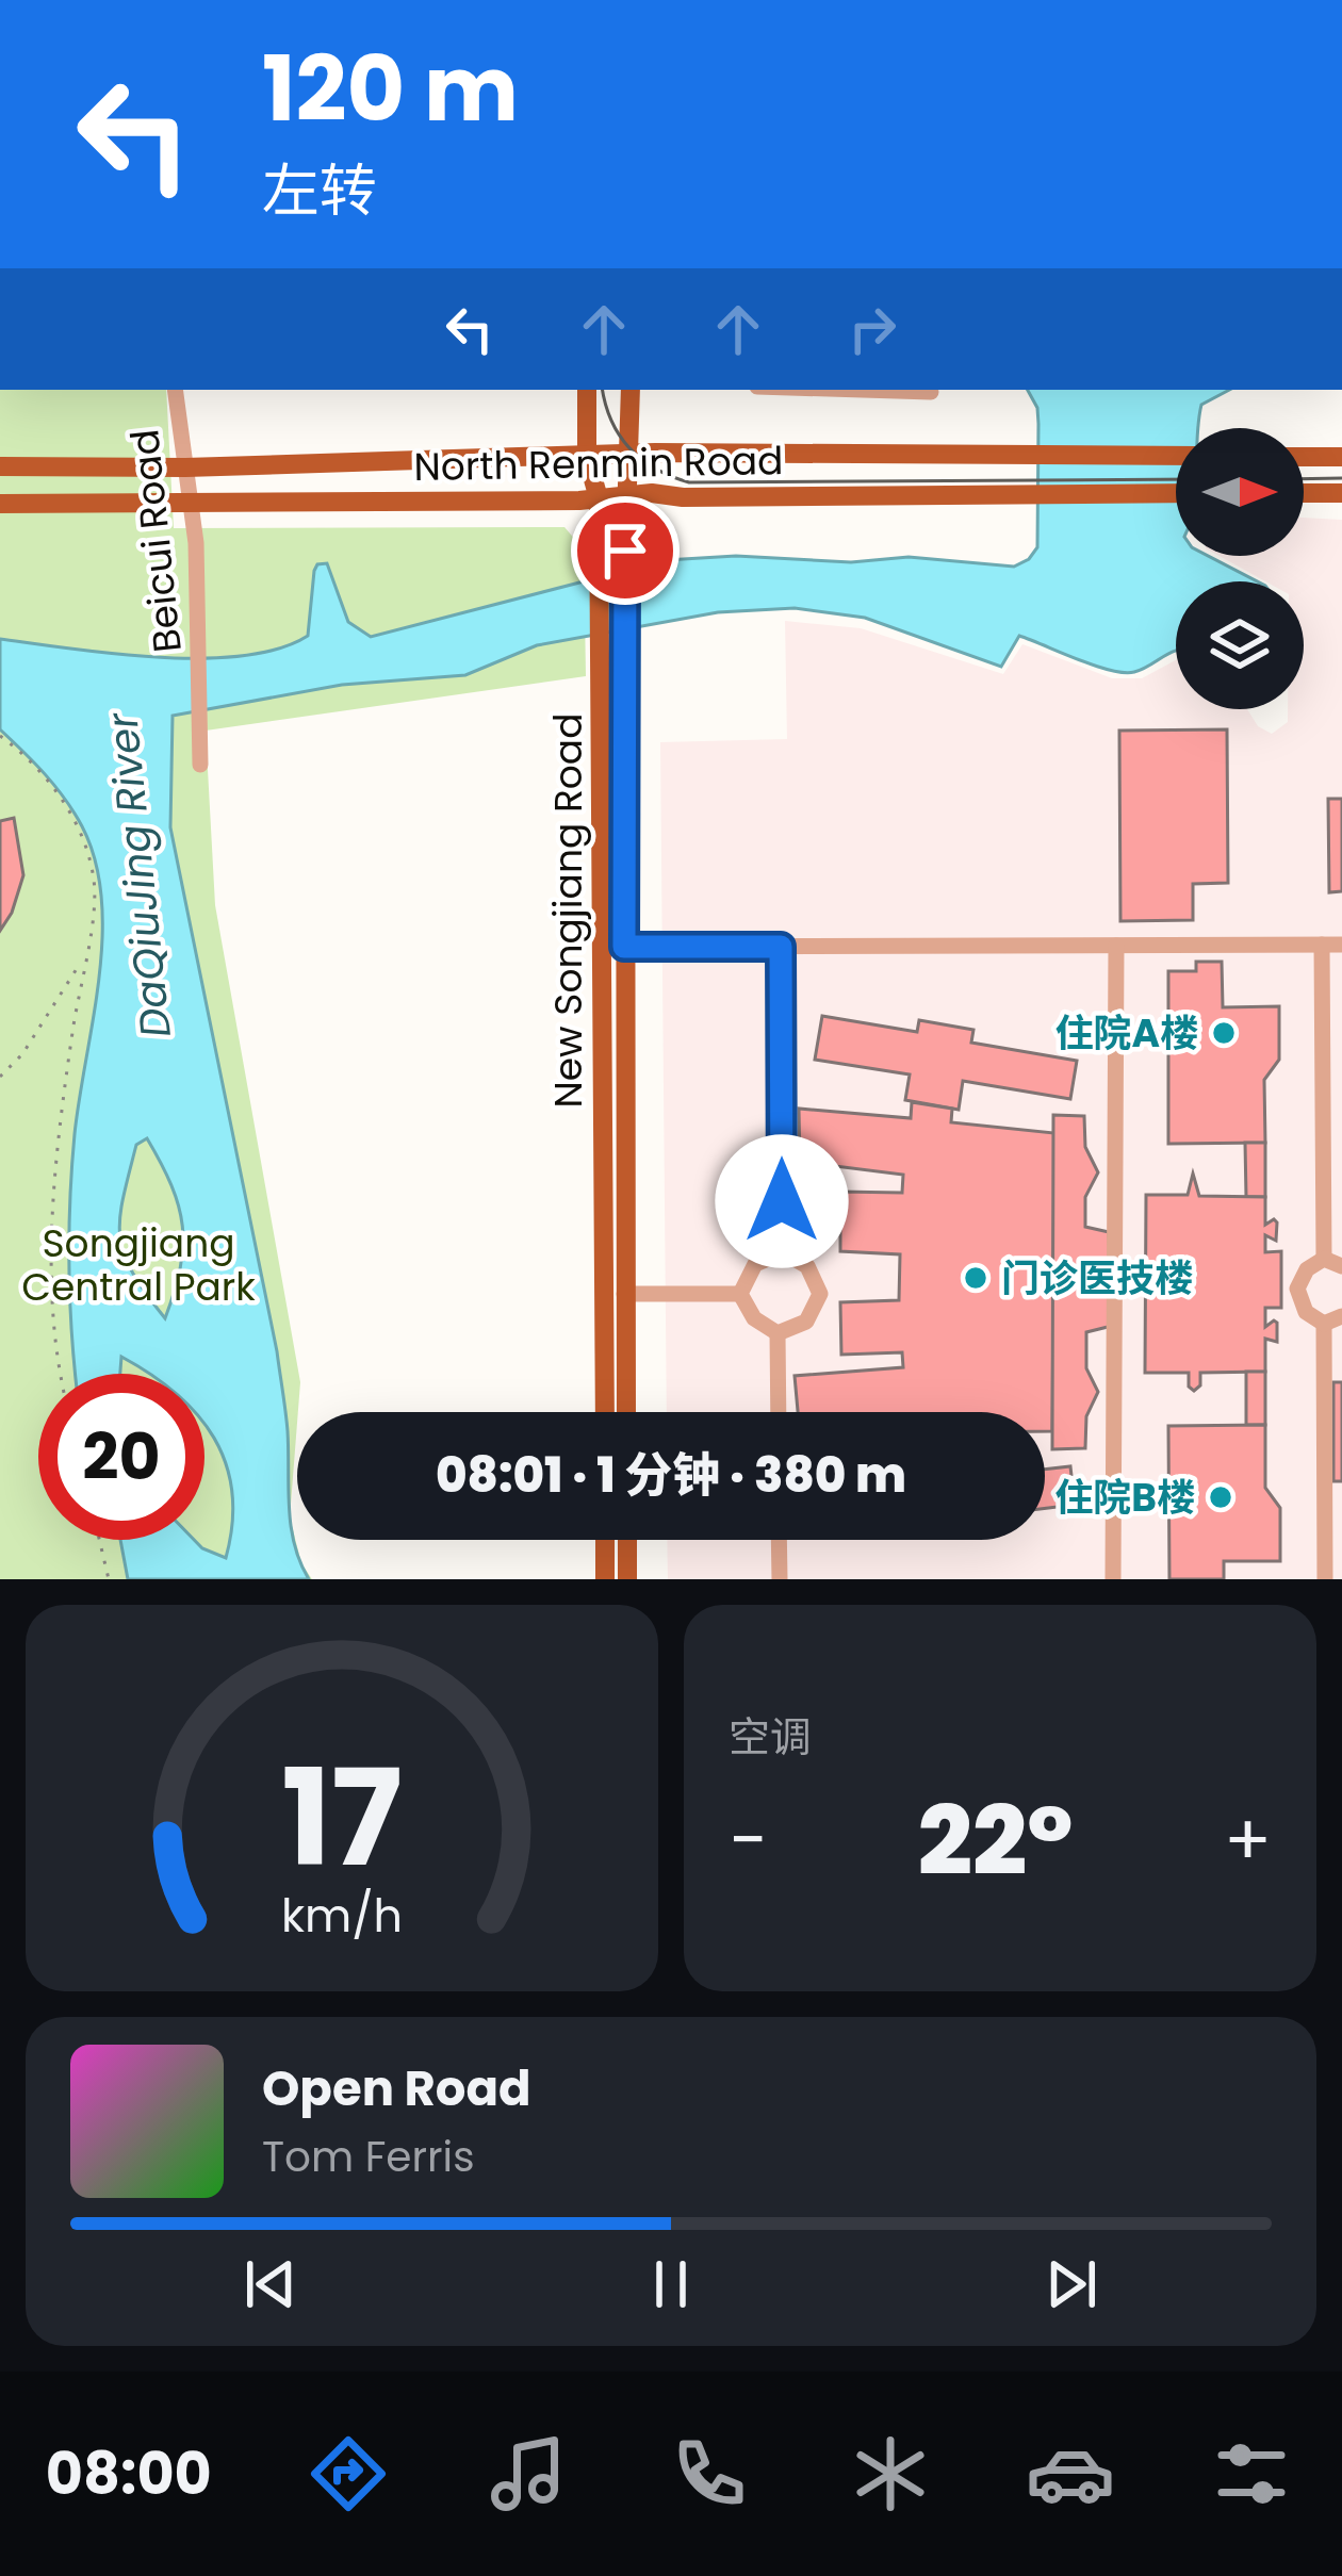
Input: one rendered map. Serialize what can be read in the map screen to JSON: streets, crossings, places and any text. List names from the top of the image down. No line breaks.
{"streets":{"main road":["North Renmin Road","New Songjiang Road"],"street":["Beicui Road"]},"crossings":[["North Renmin Road","Beicui Road"],["North Renmin Road","New Songjiang Road"]],"water":["DaQiuJing River"],"parks":["Songjiang Central Park"],"places":["住院A楼","门诊医技楼","住院B楼"],"north":"right","page":{"turn":["120 m","左转"],"limit":"20","trip":"08:01 · 1 分钟 · 380 m","tile":"空调","heat":["−","22°","+"],"song":["Open Road","Tom Ferris"],"tabs":"08:00","gauge":["17","km/h"]}}
